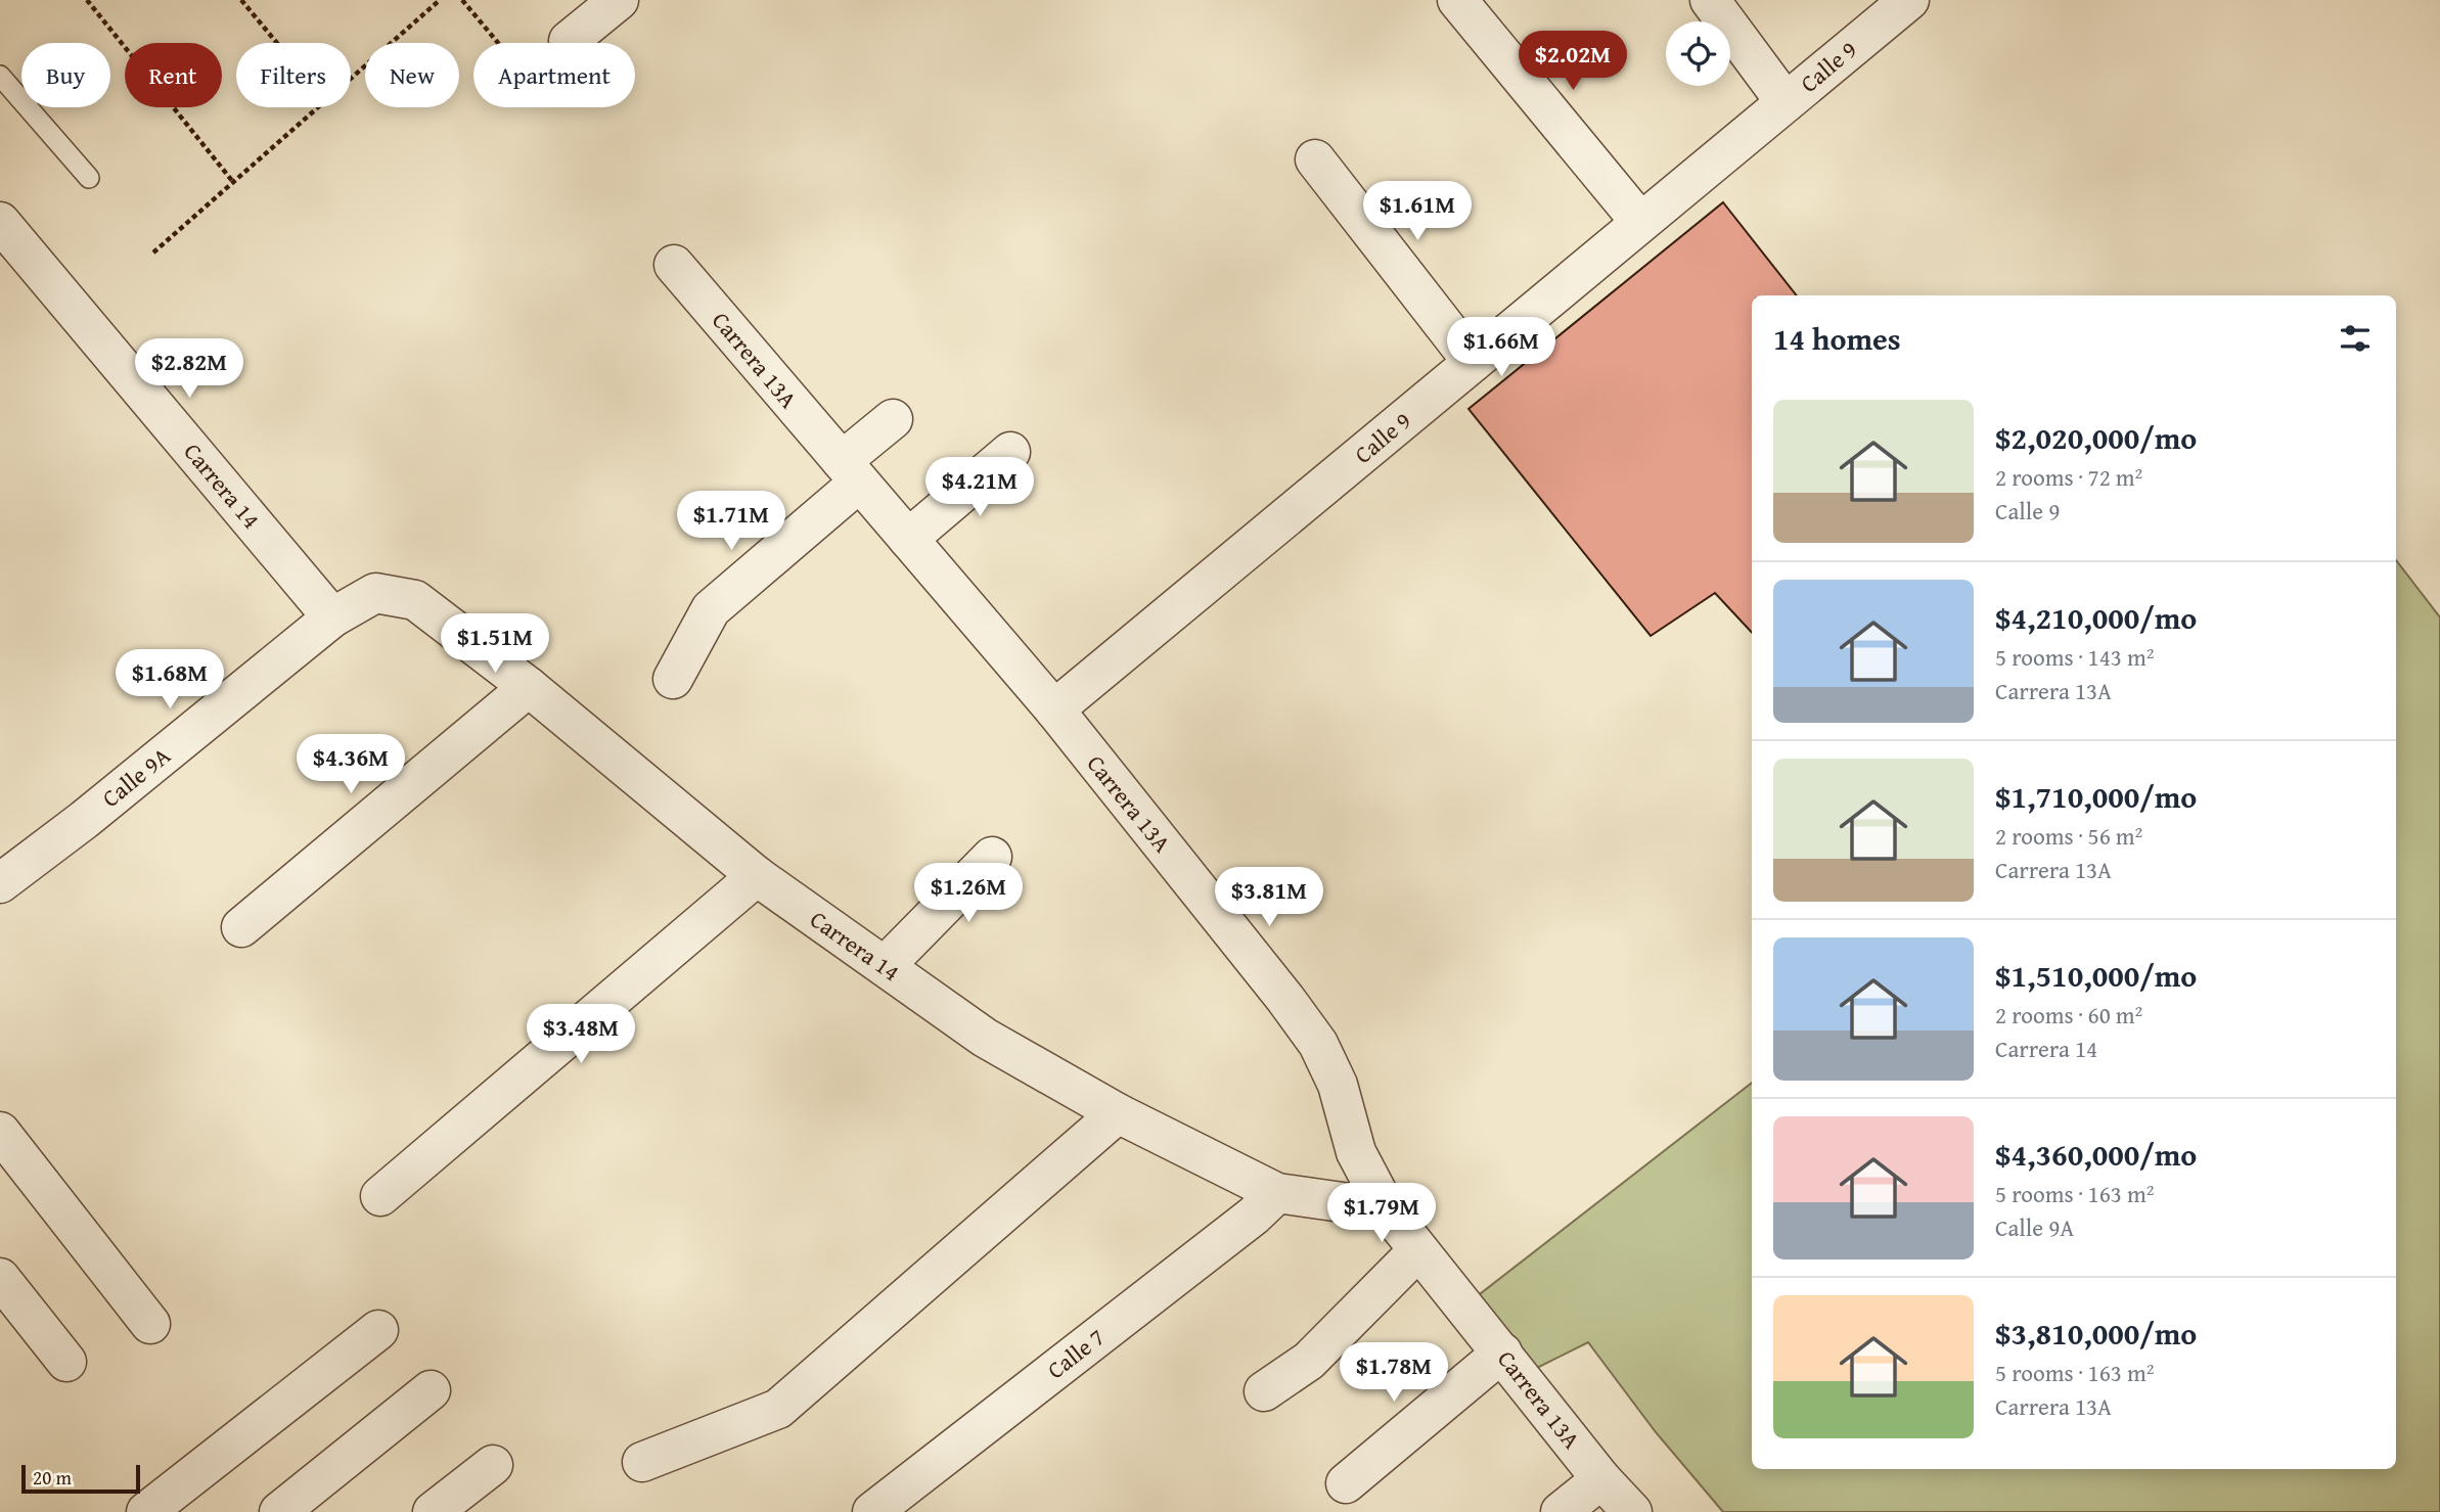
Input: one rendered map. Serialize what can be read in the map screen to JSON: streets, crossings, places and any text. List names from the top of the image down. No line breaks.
{"streets":{"street":["Calle 9","Carrera 13A","Carrera 14","Calle 9A","Calle 7"]},"crossings":[["Calle 9","Carrera 13A"],["Carrera 13A","Carrera 14"],["Carrera 14","Calle 9A"],["Carrera 14","Calle 7"]],"scale_bar":"20 m","page":{"price":["$2.02M","$1.61M","$1.66M","$2.82M","$4.21M","$1.71M","$1.51M","$1.68M","$4.36M","$1.26M","$3.81M","$3.48M","$1.79M","$1.78M"],"chip":["Buy","Rent","Filters","New","Apartment"],"heading":"14 homes","list":[{"name":"$2,020,000/mo","note":"2 rooms · 72 m² · Calle 9"},{"name":"$4,210,000/mo","note":"5 rooms · 143 m² · Carrera 13A"},{"name":"$1,710,000/mo","note":"2 rooms · 56 m² · Carrera 13A"},{"name":"$1,510,000/mo","note":"2 rooms · 60 m² · Carrera 14"},{"name":"$4,360,000/mo","note":"5 rooms · 163 m² · Calle 9A"},{"name":"$3,810,000/mo","note":"5 rooms · 163 m² · Carrera 13A"}],"scale":"20 m"}}
